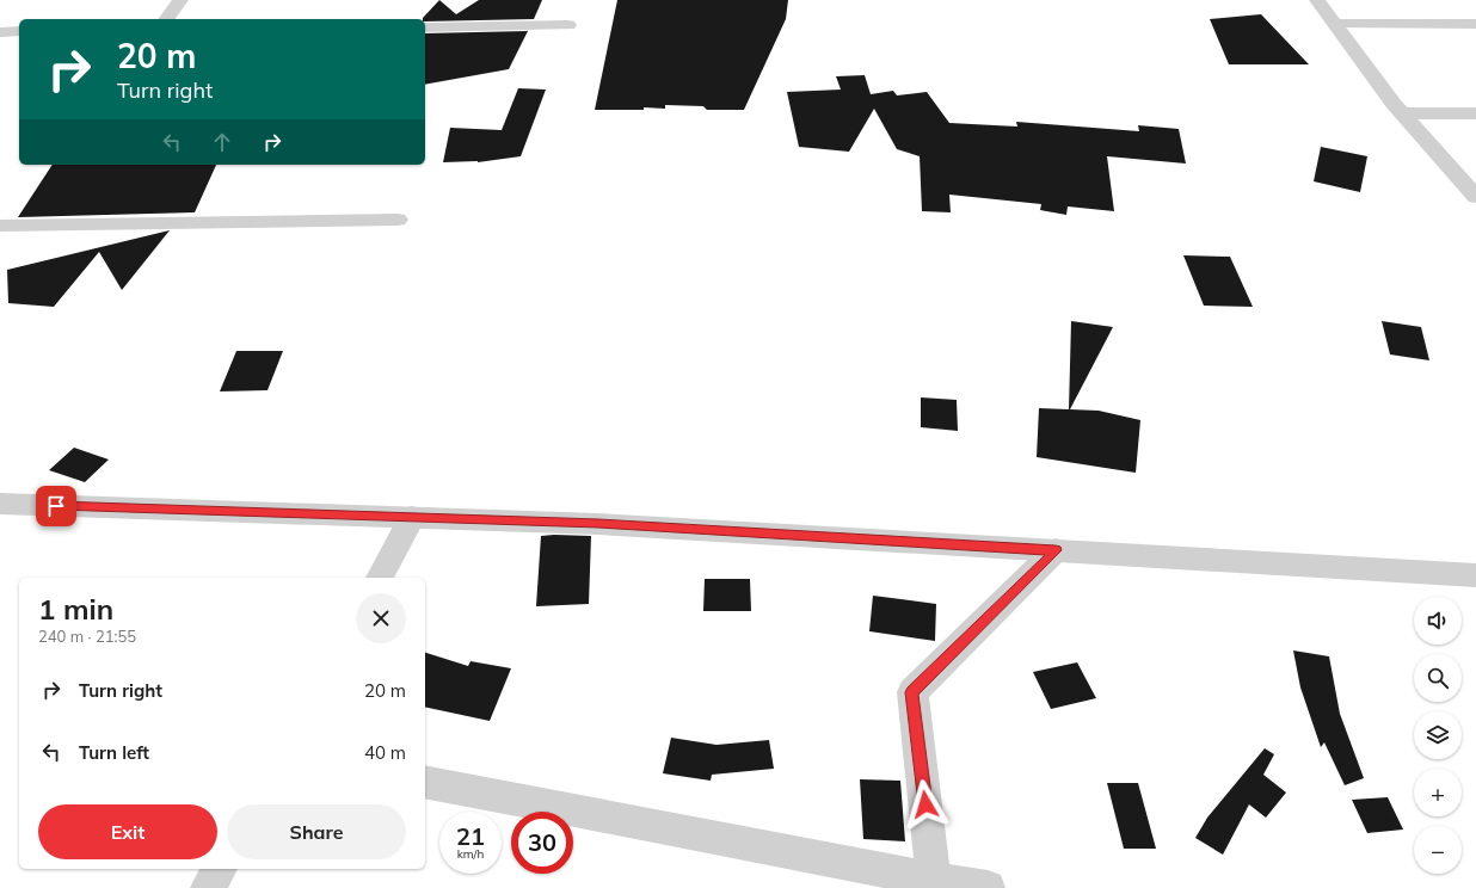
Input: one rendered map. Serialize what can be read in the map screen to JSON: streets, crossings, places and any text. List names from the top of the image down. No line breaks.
{"page":{"turn":["20 m","Turn right"],"heading":["1 min","240 m · 21:55"],"map_buttons":["+","−"],"list":[{"name":"Turn right","value":"20 m"},{"name":"Turn left","value":"40 m"}],"buttons":["Exit","Share"],"speed":"21 km/h","limit":"30"}}
